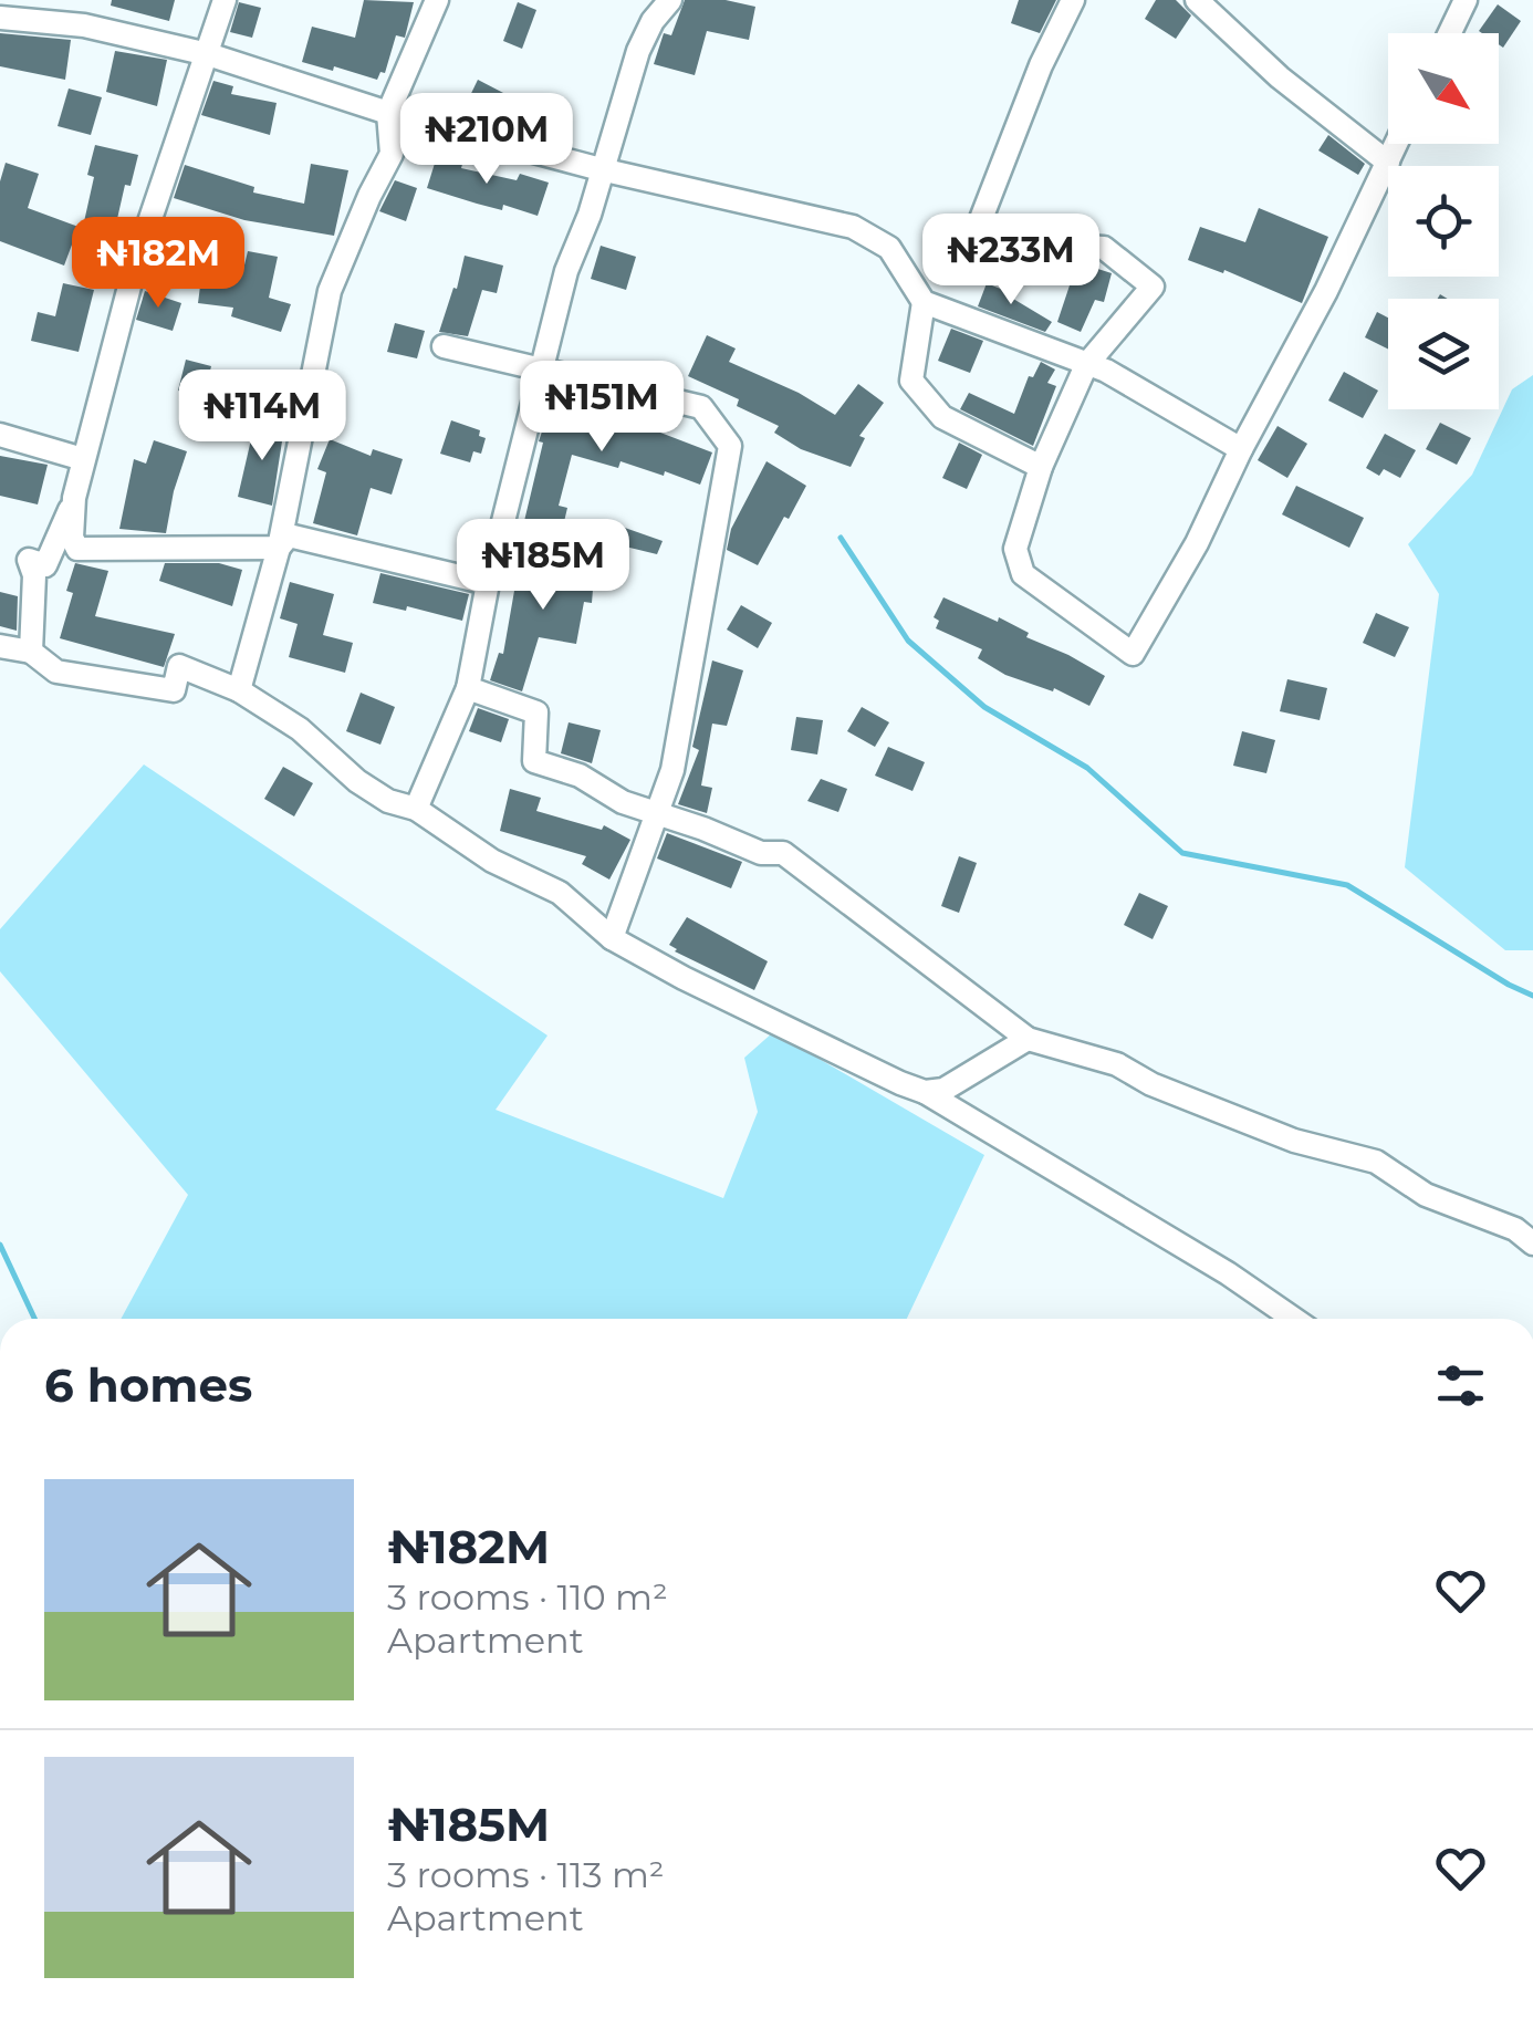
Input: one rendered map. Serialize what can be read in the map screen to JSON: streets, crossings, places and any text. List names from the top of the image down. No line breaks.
{"north":"bottom right","page":{"price":["₦210M","₦233M","₦182M","₦151M","₦114M","₦185M"],"heading":"6 homes","list":[{"name":"₦182M","note":"3 rooms · 110 m² · Apartment"},{"name":"₦185M","note":"3 rooms · 113 m² · Apartment"}]}}
